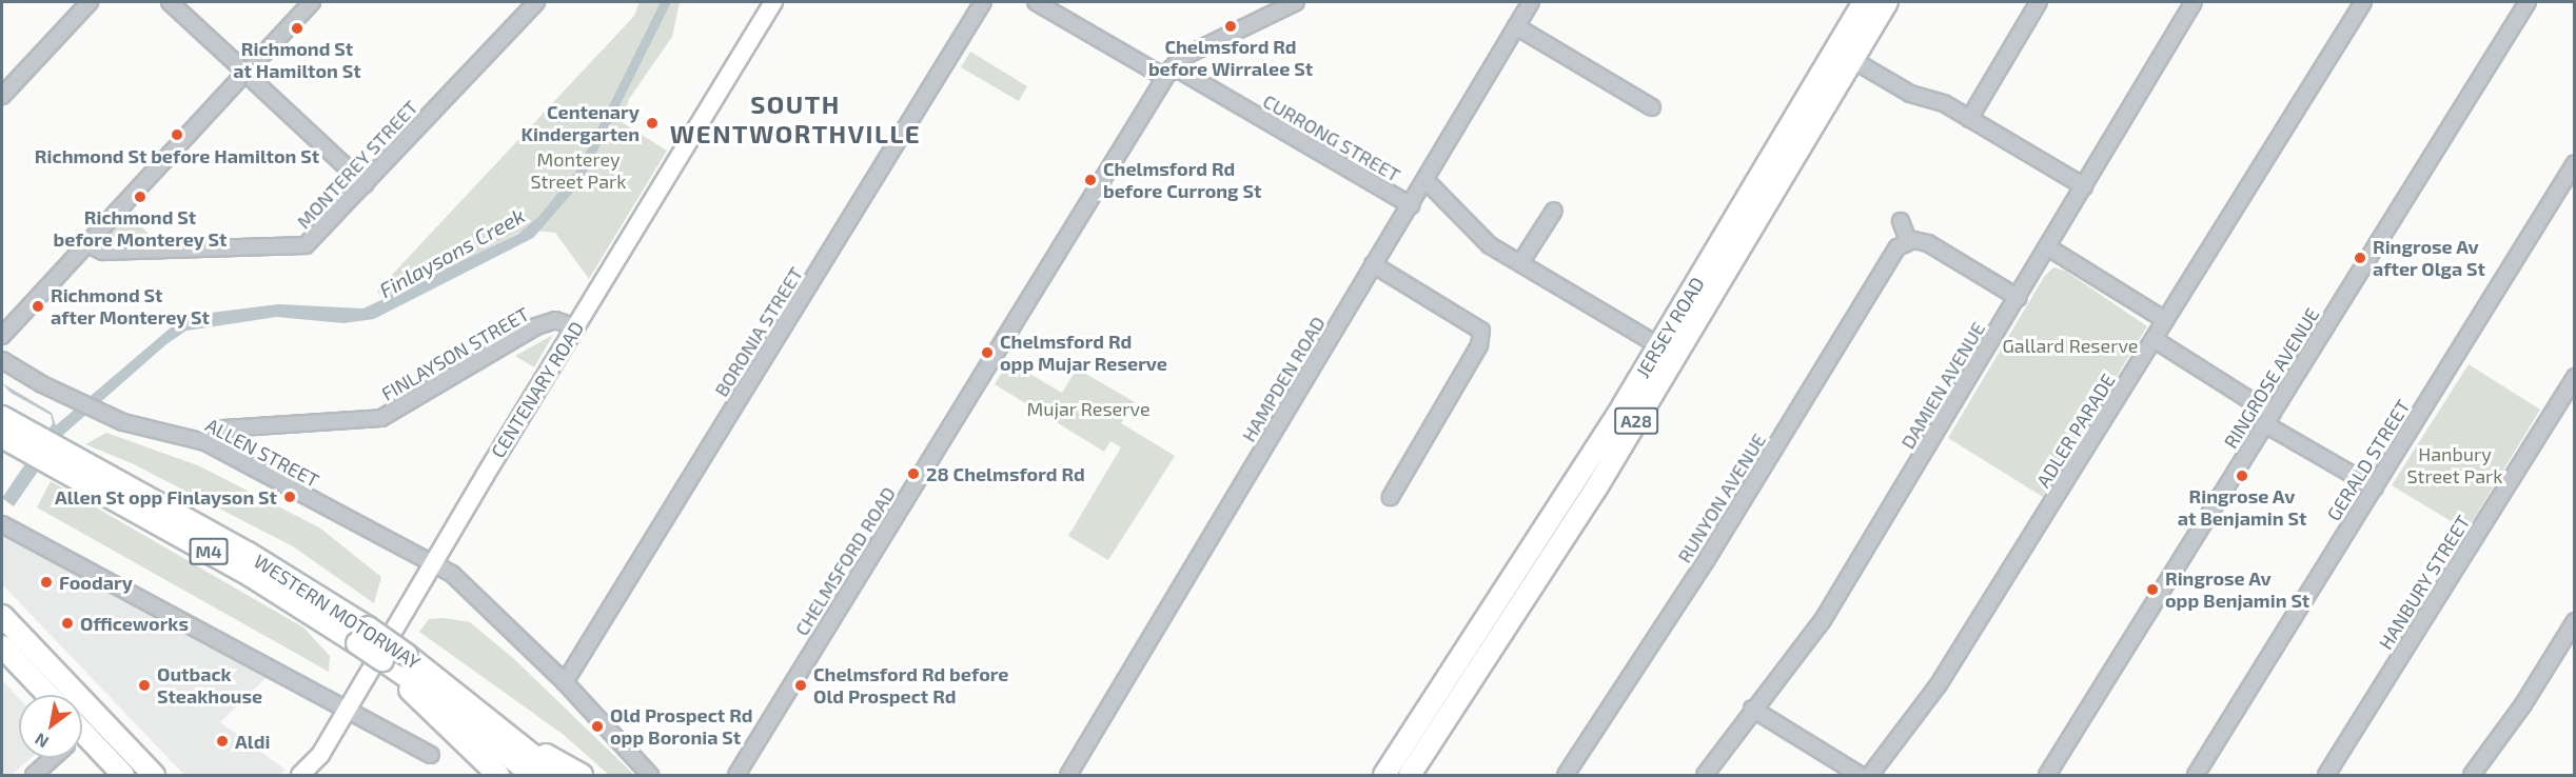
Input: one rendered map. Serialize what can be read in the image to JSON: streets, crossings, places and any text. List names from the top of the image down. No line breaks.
{"streets":{"highway":["JERSEY ROAD","A28","M4","WESTERN MOTORWAY"],"main road":["CENTENARY ROAD"],"street":["CURRONG STREET","MONTEREY STREET","BORONIA STREET","FINLAYSON STREET","RINGROSE AVENUE","HAMPDEN ROAD","DAMIEN AVENUE","ADLER PARADE","ALLEN STREET","GERALD STREET","RUNYON AVENUE","CHELMSFORD ROAD","HANBURY STREET"]},"crossings":[["CURRONG STREET","HAMPDEN ROAD"],["CURRONG STREET","CHELMSFORD ROAD"],["BORONIA STREET","ALLEN STREET"],["FINLAYSON STREET","CENTENARY ROAD"],["FINLAYSON STREET","ALLEN STREET"],["CENTENARY ROAD","ALLEN STREET"]],"districts":["SOUTH WENTWORTHVILLE"],"water":["Finlaysons Creek"],"parks":["Monterey Street Park","Gallard Reserve","Mujar Reserve","Hanbury Street Park"],"places":["Chelmsford Rd before Wirralee St","Richmond St at Hamilton St","Centenary Kindergarten","Richmond St before Hamilton St","Chelmsford Rd before Currong St","Richmond St before Monterey St","Ringrose Av after Olga St","Richmond St after Monterey St","Chelmsford Rd opp Mujar Reserve","28 Chelmsford Rd","Ringrose Av at Benjamin St","Allen St opp Finlayson St","Foodary","Ringrose Av opp Benjamin St","Officeworks","Outback Steakhouse","Chelmsford Rd before Old Prospect Rd","Old Prospect Rd opp Boronia St","Aldi"],"north":"bottom left"}
